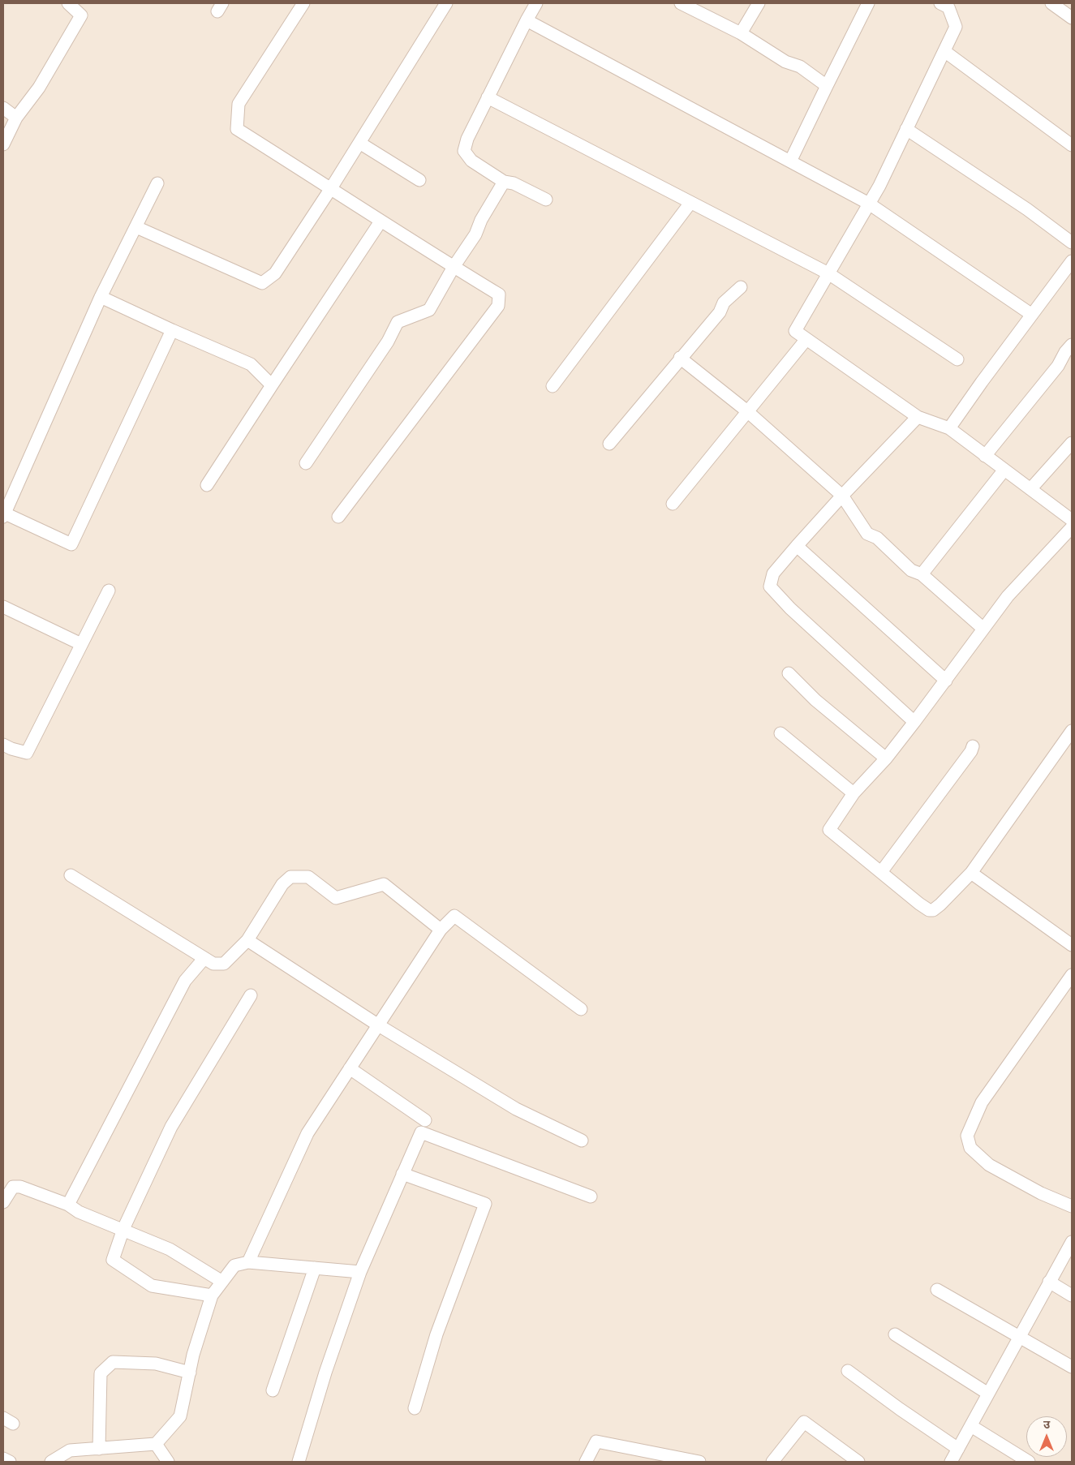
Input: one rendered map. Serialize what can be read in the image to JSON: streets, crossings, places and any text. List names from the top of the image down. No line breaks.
{"north":"top"}
